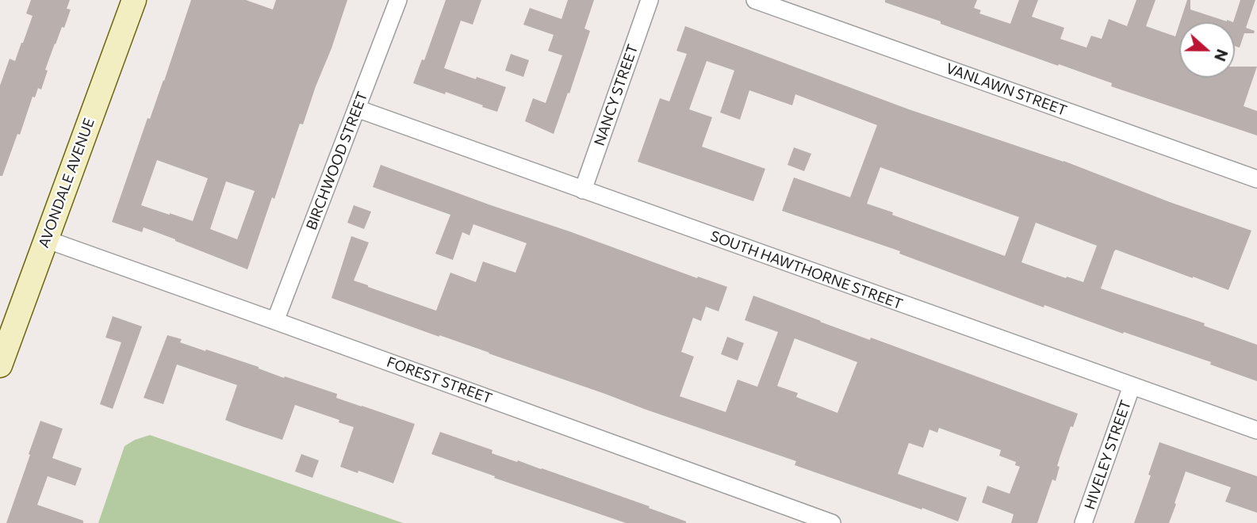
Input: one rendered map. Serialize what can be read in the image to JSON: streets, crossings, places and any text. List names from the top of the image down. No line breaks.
{"streets":{"street":["VANLAWN STREET","NANCY STREET","BIRCHWOOD STREET","AVONDALE AVENUE","SOUTH HAWTHORNE STREET","FOREST STREET","HIVELEY STREET"]},"crossings":[["NANCY STREET","SOUTH HAWTHORNE STREET"],["BIRCHWOOD STREET","SOUTH HAWTHORNE STREET"],["BIRCHWOOD STREET","FOREST STREET"],["AVONDALE AVENUE","FOREST STREET"],["SOUTH HAWTHORNE STREET","HIVELEY STREET"]],"north":"right"}
